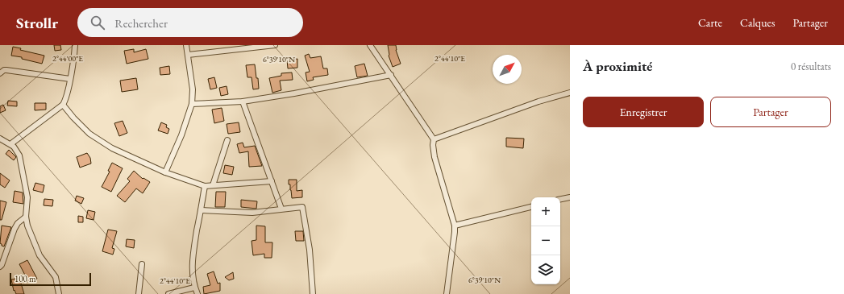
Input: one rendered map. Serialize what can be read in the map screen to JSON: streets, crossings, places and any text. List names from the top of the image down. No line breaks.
{"scale_bar":"100 m","north":"top right","page":{"header":"Strollr","search":"Rechercher","nav":["Carte","Calques","Partager"],"heading":["À proximité","0 résultats"],"buttons":["Enregistrer","Partager"],"map_buttons":["+","−"],"scale":"100 m"},"coordinates":["2°44'00\"E","2°44'10\"E","6°39'10\"N"]}
